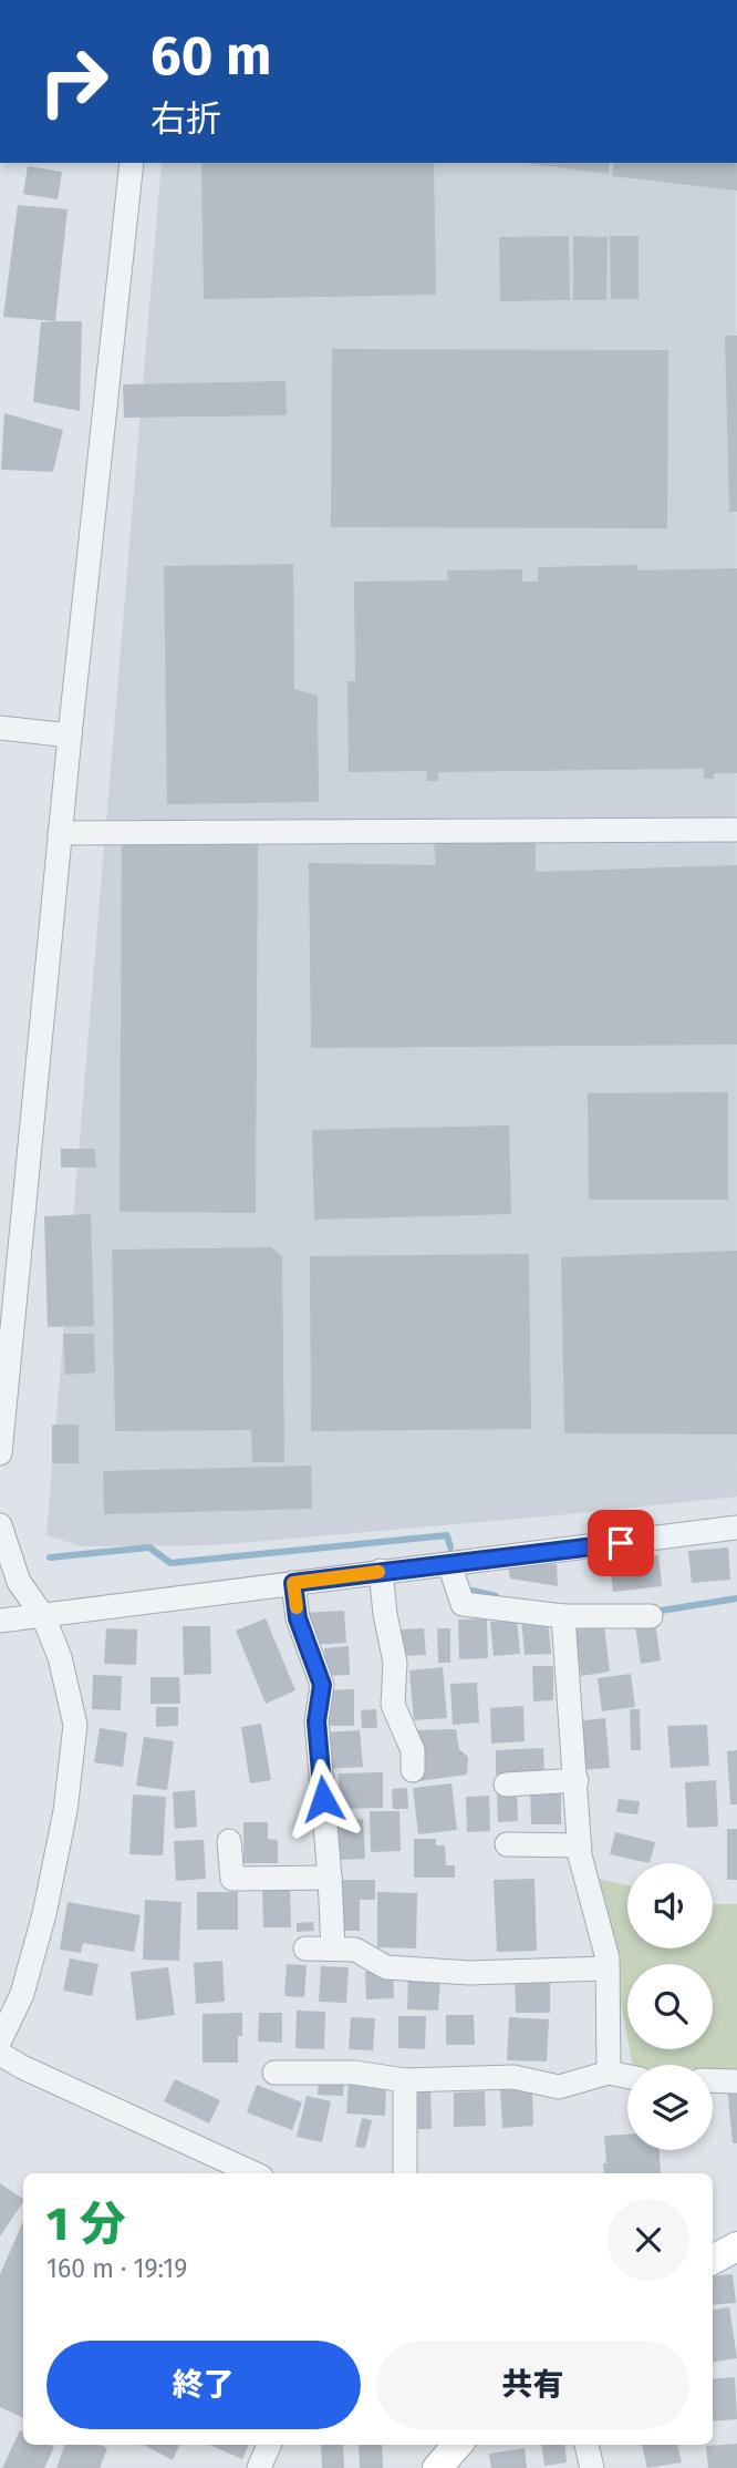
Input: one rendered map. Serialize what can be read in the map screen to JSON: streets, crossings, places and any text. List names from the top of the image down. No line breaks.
{"page":{"turn":["60 m","右折"],"heading":["1 分","160 m · 19:19"],"buttons":["終了","共有"]}}
